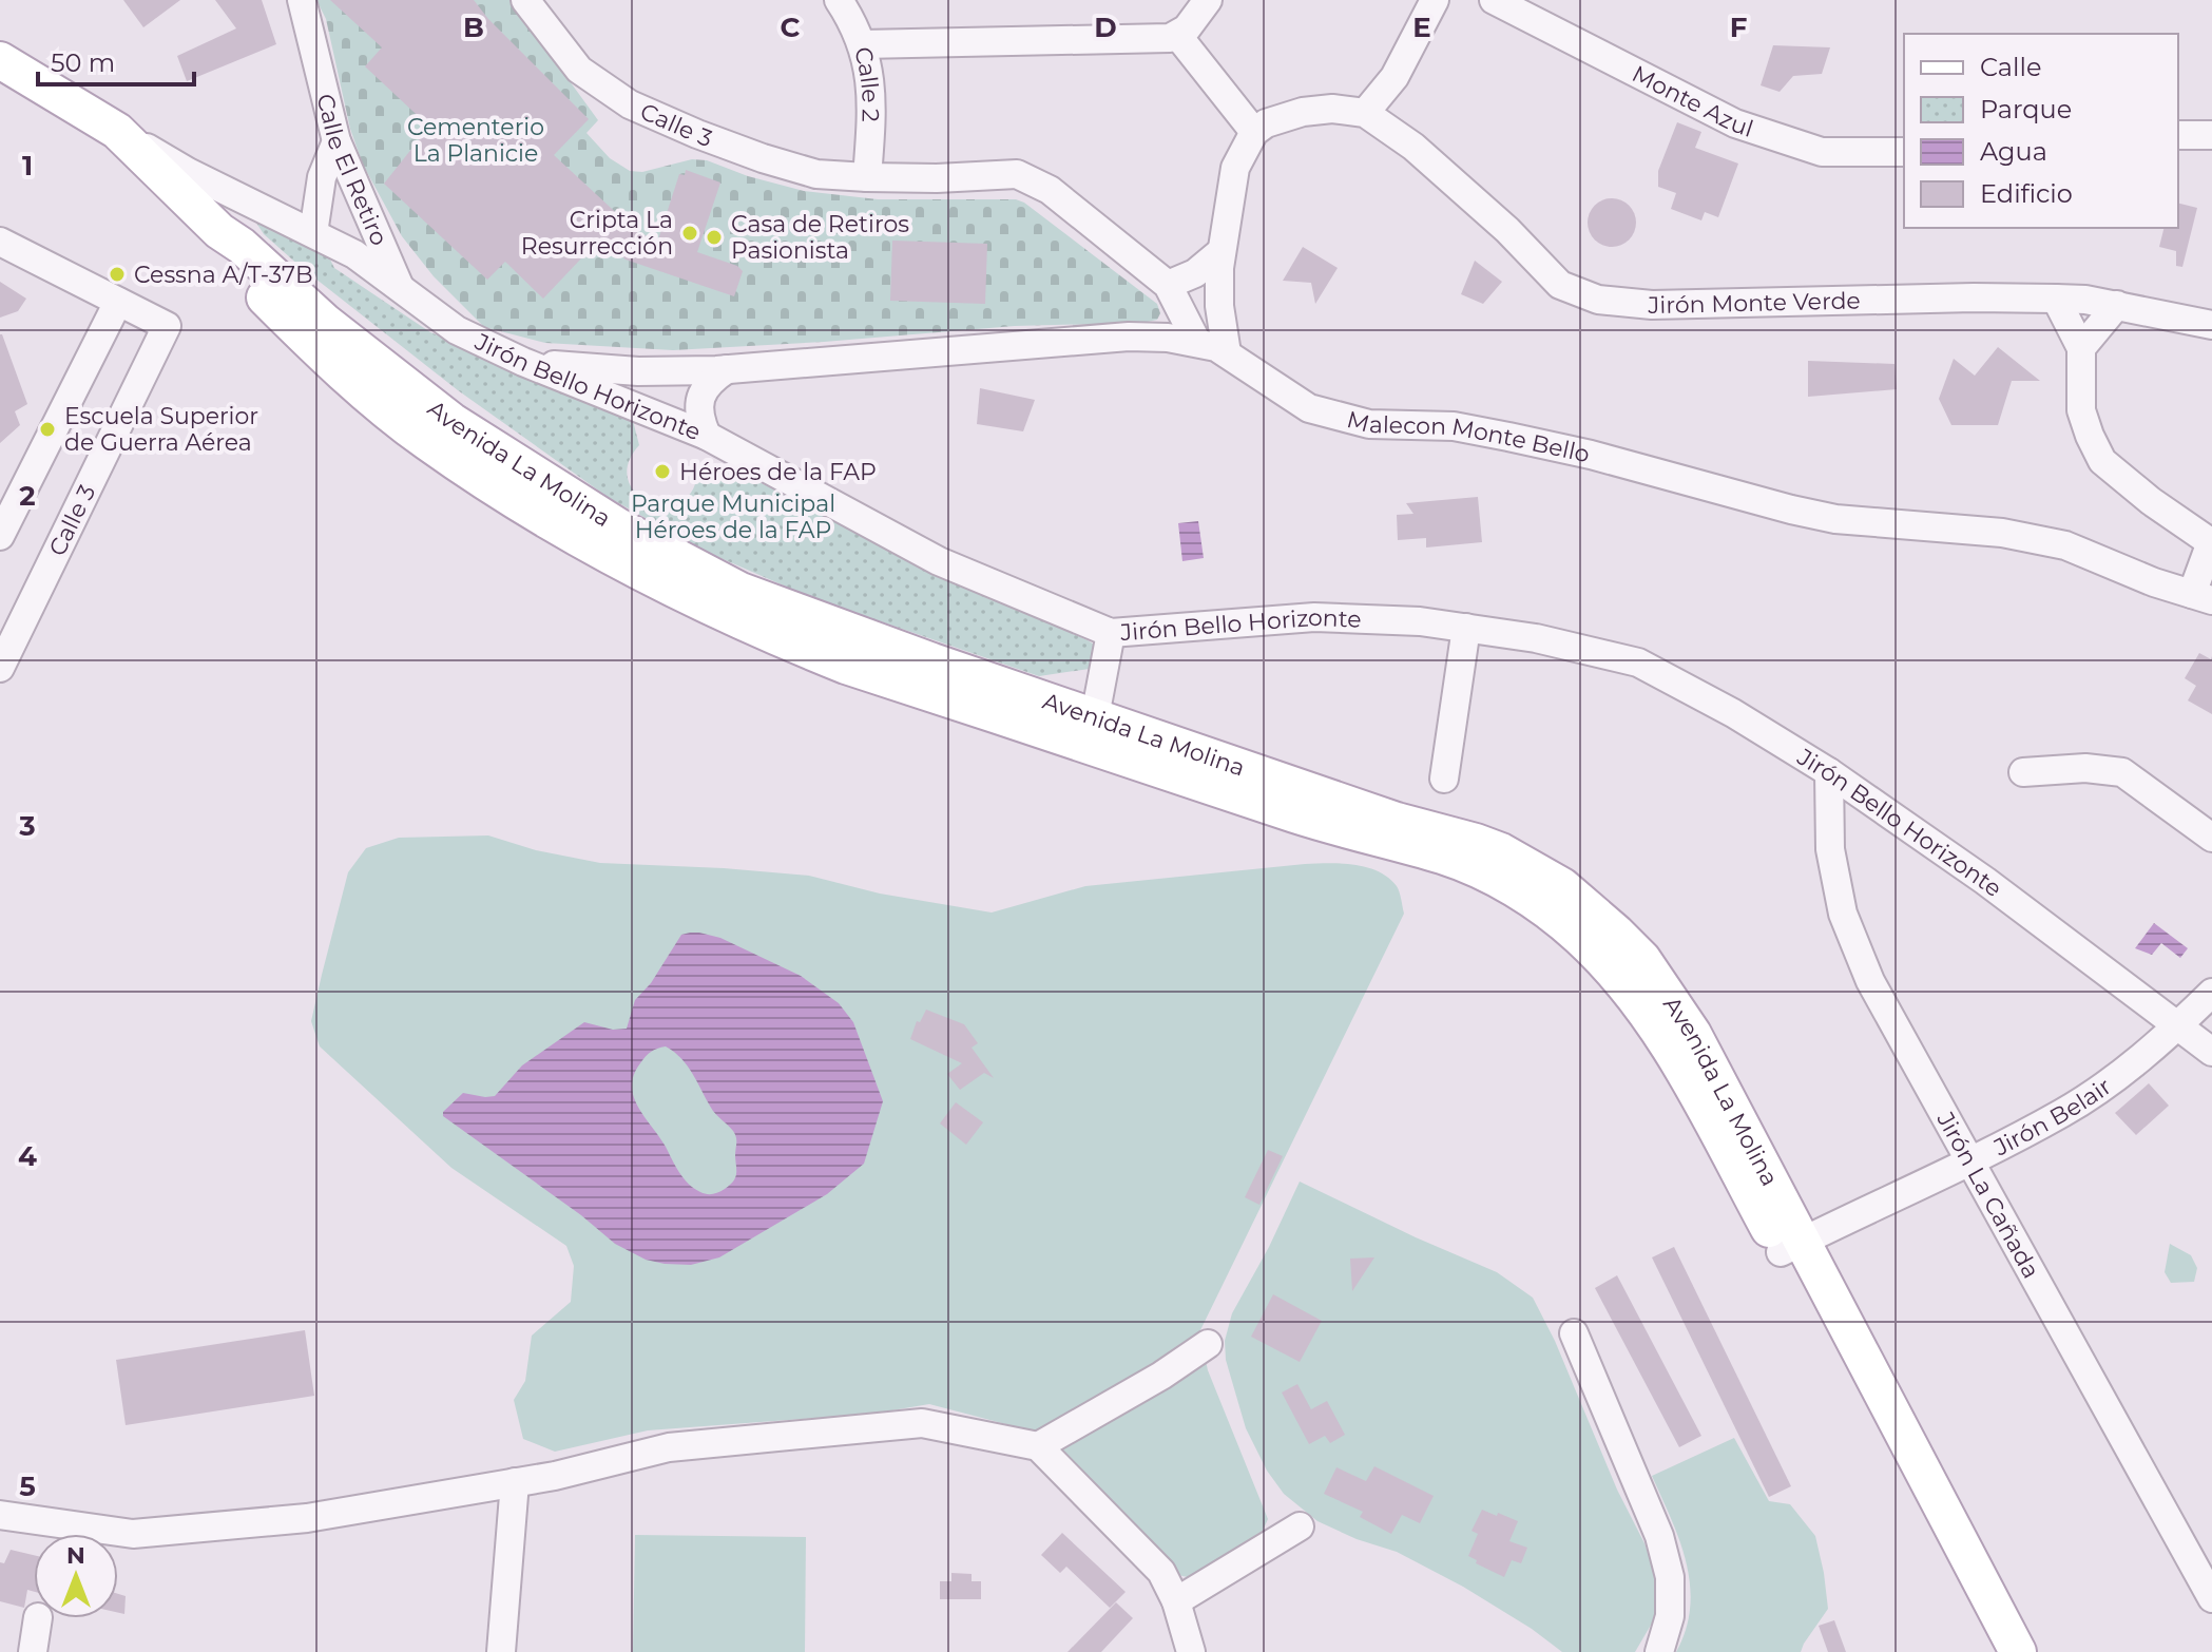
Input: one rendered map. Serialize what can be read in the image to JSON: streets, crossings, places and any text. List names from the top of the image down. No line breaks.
{"streets":{"main road":["Avenida La Molina"],"street":["Calle 2","Monte Azul","Calle 3","Calle El Retiro","Jirón Monte Verde","Jirón Bello Horizonte","Malecon Monte Bello","Jirón Belair","Jirón La Cañada"]},"crossings":[["Calle 2","Calle 3"],["Calle El Retiro","Jirón Bello Horizonte"],["Jirón Bello Horizonte","Malecon Monte Bello"],["Jirón Bello Horizonte","Avenida La Molina"],["Jirón Bello Horizonte","Jirón Belair"],["Jirón Bello Horizonte","Jirón La Cañada"],["Avenida La Molina","Jirón Belair"],["Jirón Belair","Jirón La Cañada"]],"parks":["Cementerio La Planicie","Parque Municipal Héroes de la FAP"],"places":["Cripta La Resurrección","Casa de Retiros Pasionista","Cessna A/T-37B","Escuela Superior de Guerra Aérea","Héroes de la FAP"],"legend":["Calle","Parque","Agua","Edificio"],"scale_bar":"50 m","north":"top","grid":{"columns":["B","C","D","E","F"],"rows":["1","2","3","4","5"]}}
